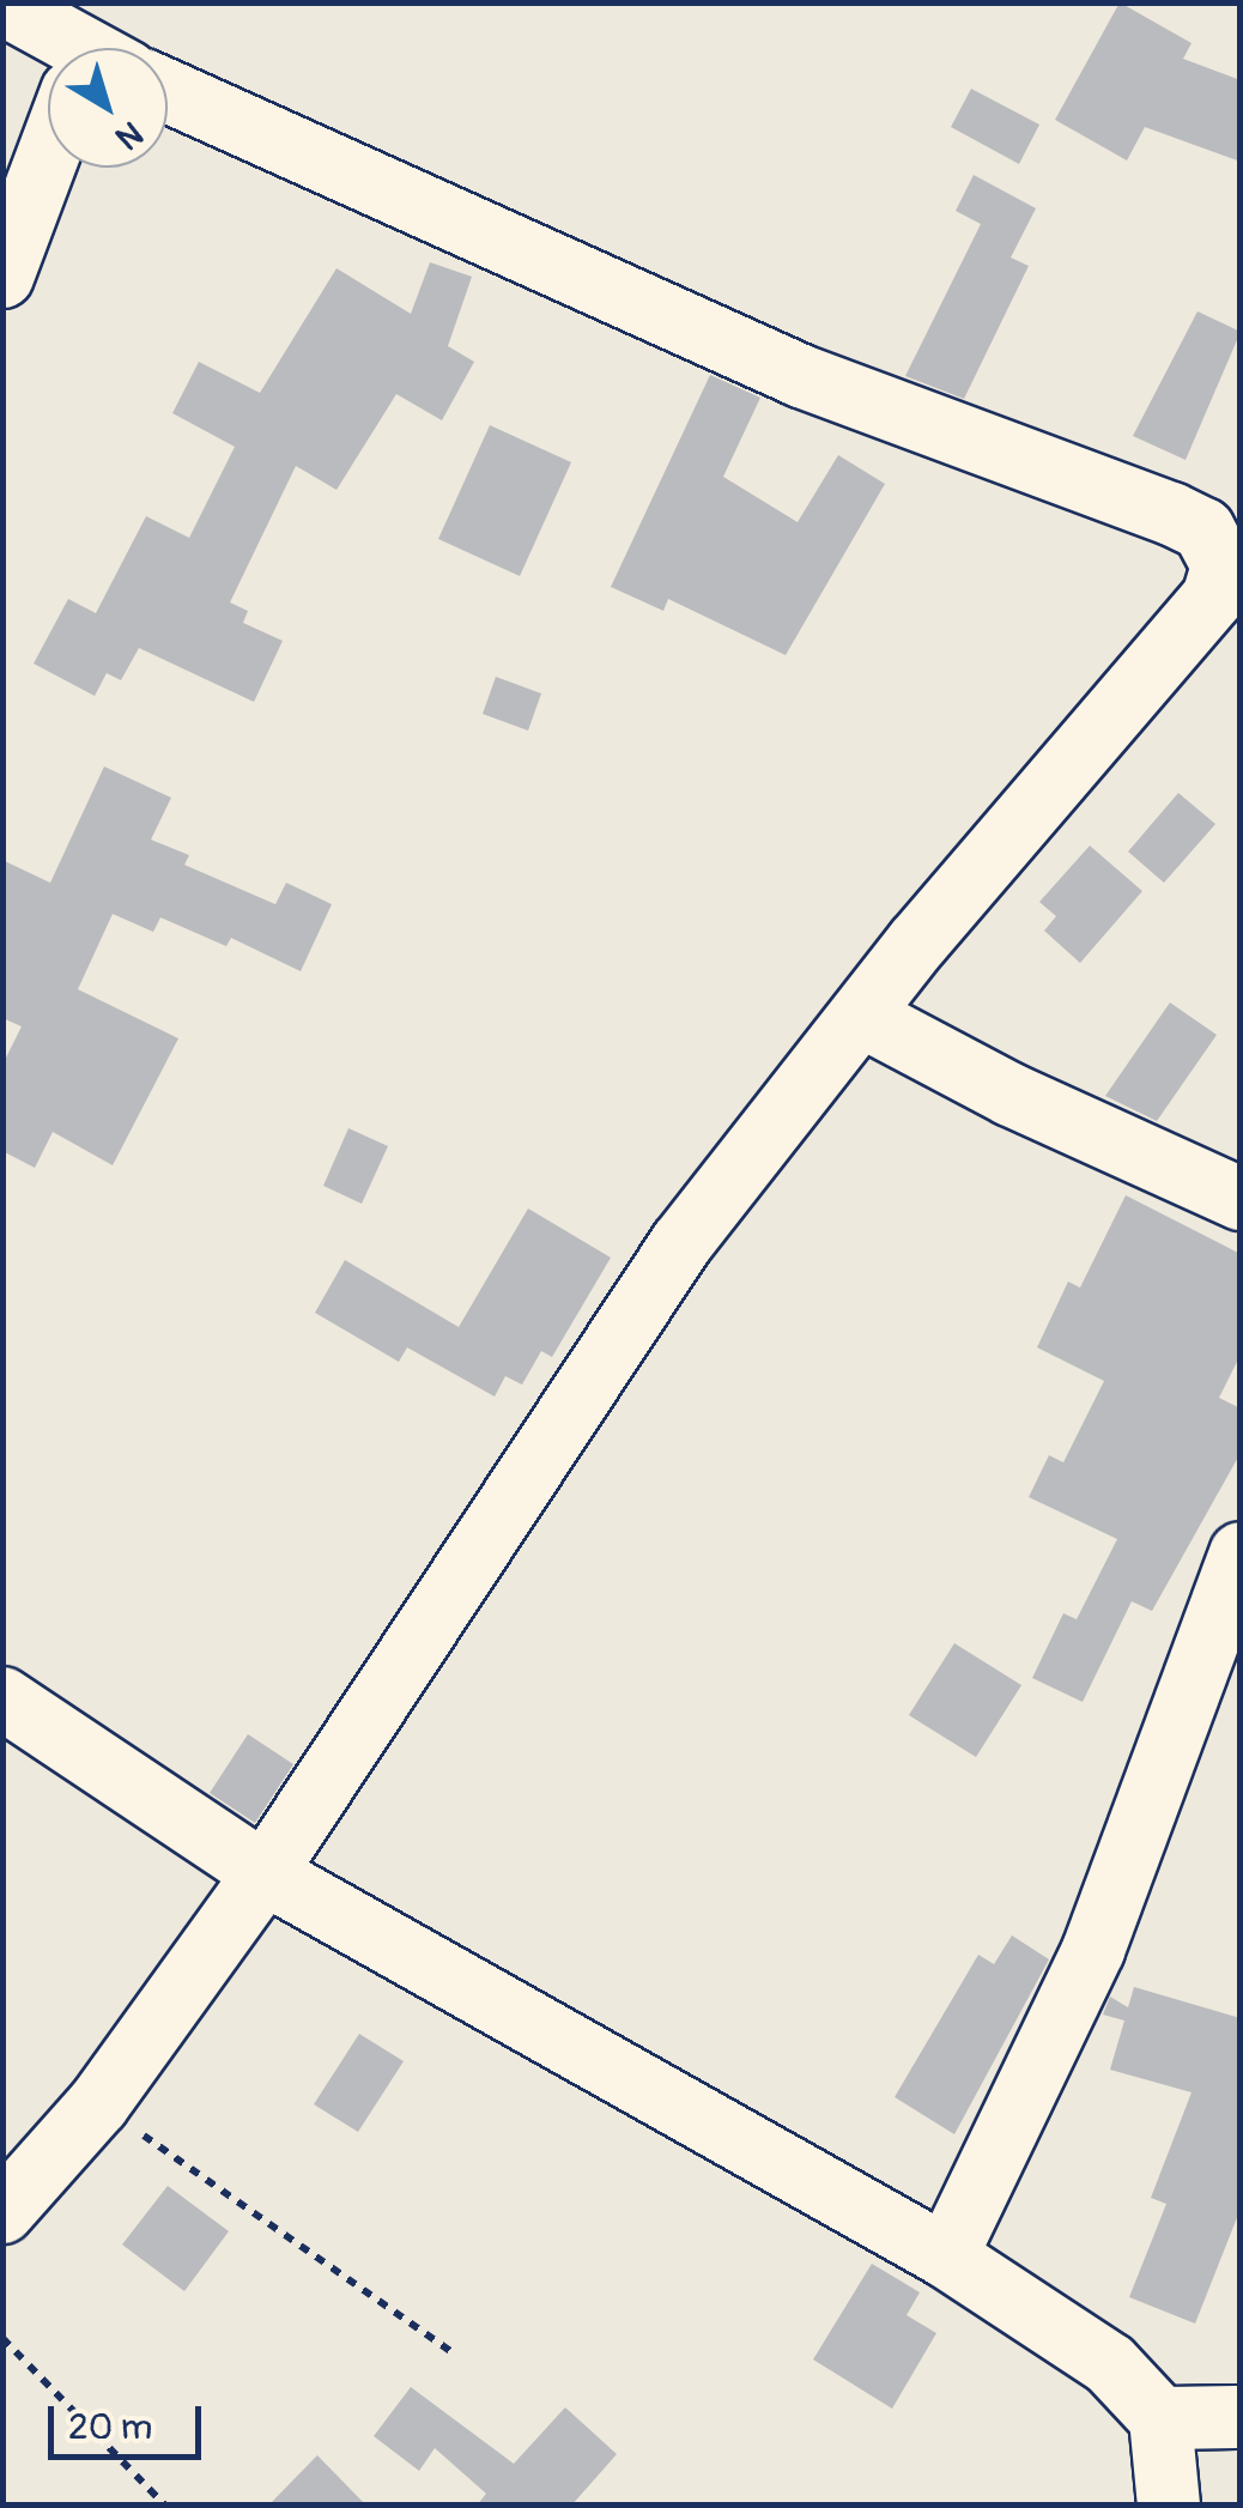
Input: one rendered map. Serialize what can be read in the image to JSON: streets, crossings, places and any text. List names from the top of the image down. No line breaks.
{"scale_bar":"20 m","north":"bottom right"}
